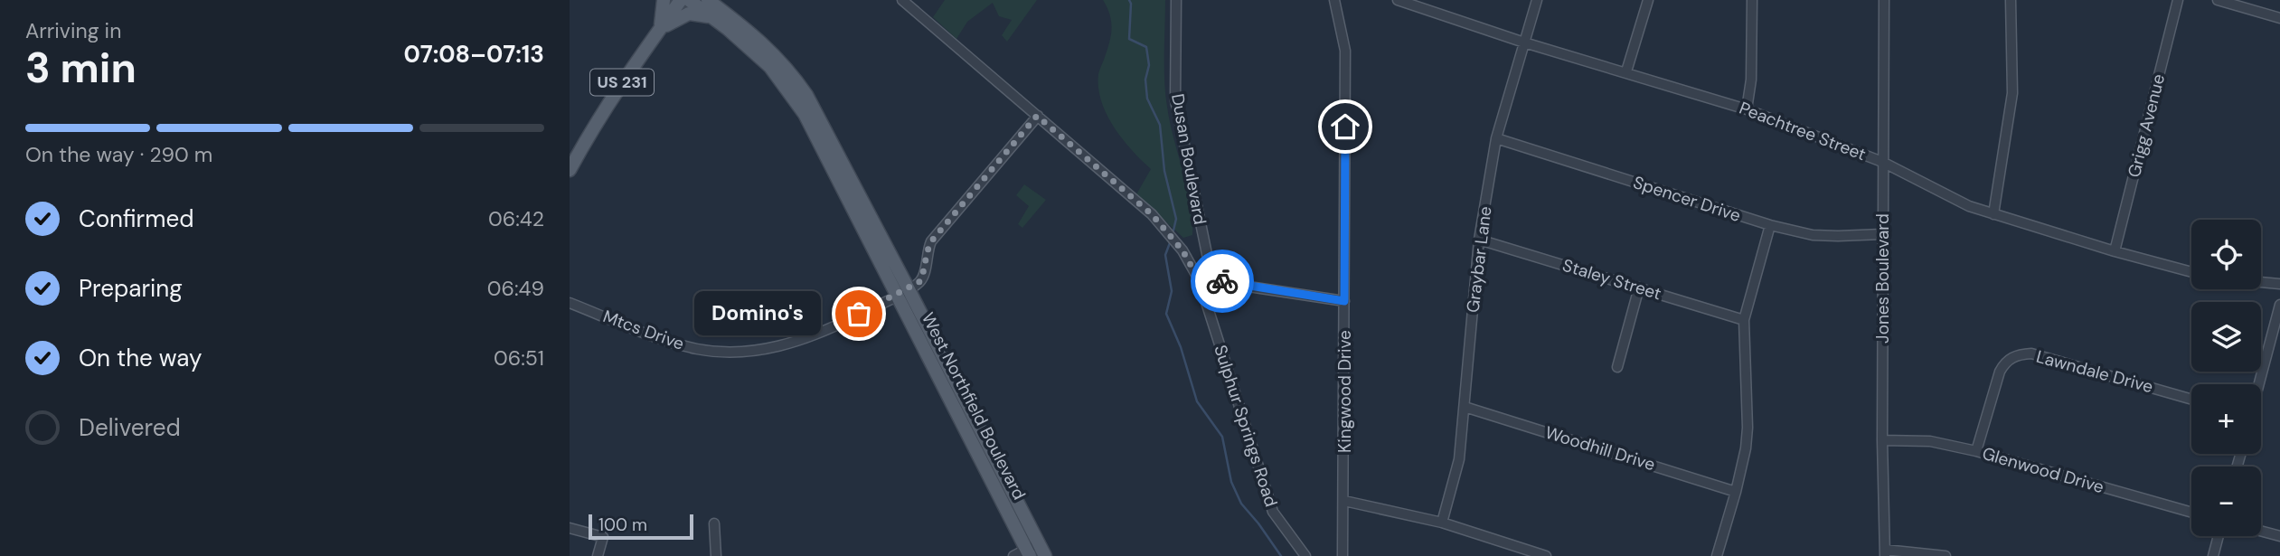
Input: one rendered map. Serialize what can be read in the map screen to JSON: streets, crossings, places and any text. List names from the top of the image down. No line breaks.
{"streets":{"main road":["US 231","West Northfield Boulevard"],"street":["Grigg Avenue","Peachtree Street","Dusan Boulevard","Spencer Drive","Graybar Lane","Jones Boulevard","Staley Street","Mtcs Drive","Lawndale Drive","Kingwood Drive","Sulphur Springs Road","Woodhill Drive","Glenwood Drive"]},"crossings":[["Grigg Avenue","Peachtree Street"],["Peachtree Street","Graybar Lane"],["Peachtree Street","Jones Boulevard"],["Spencer Drive","Graybar Lane"],["Spencer Drive","Jones Boulevard"],["Graybar Lane","Staley Street"],["Graybar Lane","Woodhill Drive"],["Jones Boulevard","Glenwood Drive"],["Mtcs Drive","West Northfield Boulevard"],["Lawndale Drive","Glenwood Drive"]],"places":["Domino's"],"scale_bar":"100 m","page":{"heading":["3 min","Arriving in","07:08–07:13"],"bar":"On the way · 290 m","list":[["Confirmed","06:42"],["Preparing","06:49"],["On the way","06:51"],"Delivered"],"map_buttons":["+","−"],"bubble":"Domino's","scale":"100 m"}}
